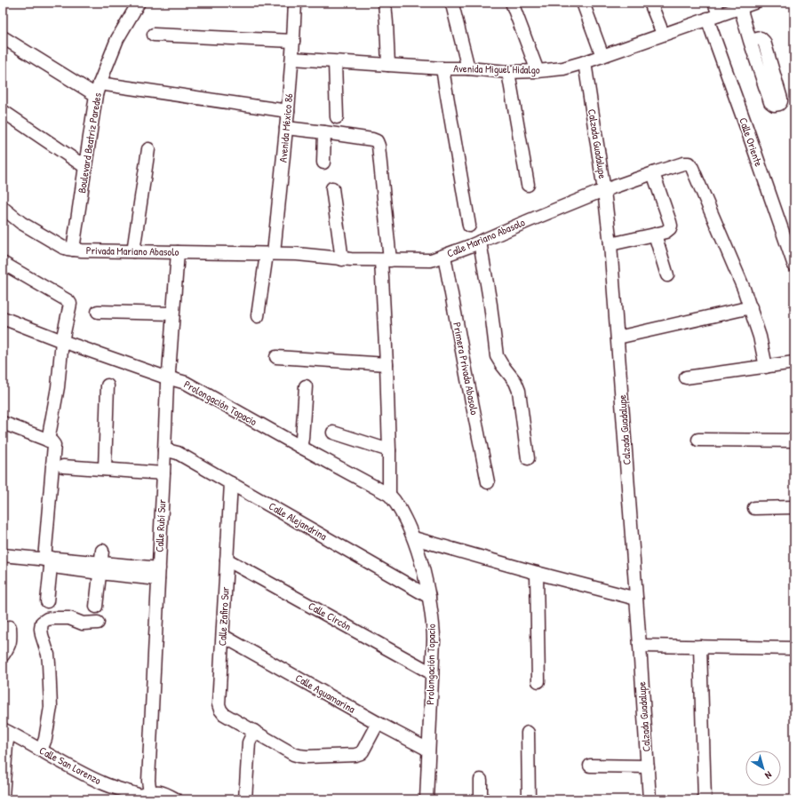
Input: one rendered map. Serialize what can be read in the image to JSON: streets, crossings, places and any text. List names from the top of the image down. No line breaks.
{"streets":{"street":["Avenida Miguel Hidalgo","Avenida México 86","Calle Oriente","Boulevard Beatriz Paredes","Calzada Guadalupe","Calle Mariano Abasolo","Privada Mariano Abasolo","Primera Privada Abasolo","Prolongación Topacio","Calle Alejandrina","Calle Rubí Sur","Calle Zafiro Sur","Calle Circón","Calle Aguamarina","Calle San Lorenzo"]},"crossings":[["Avenida Miguel Hidalgo","Avenida México 86"],["Avenida Miguel Hidalgo","Calle Oriente"],["Avenida Miguel Hidalgo","Calzada Guadalupe"],["Avenida México 86","Calle Mariano Abasolo"],["Avenida México 86","Privada Mariano Abasolo"],["Boulevard Beatriz Paredes","Privada Mariano Abasolo"],["Calzada Guadalupe","Calle Mariano Abasolo"],["Calle Mariano Abasolo","Privada Mariano Abasolo"],["Calle Mariano Abasolo","Primera Privada Abasolo"],["Privada Mariano Abasolo","Calle Rubí Sur"],["Prolongación Topacio","Calle Alejandrina"],["Prolongación Topacio","Calle Rubí Sur"],["Prolongación Topacio","Calle Circón"],["Prolongación Topacio","Calle Aguamarina"],["Calle Alejandrina","Calle Rubí Sur"],["Calle Alejandrina","Calle Zafiro Sur"],["Calle Rubí Sur","Calle San Lorenzo"],["Calle Zafiro Sur","Calle Circón"],["Calle Zafiro Sur","Calle Aguamarina"]],"north":"bottom right"}
